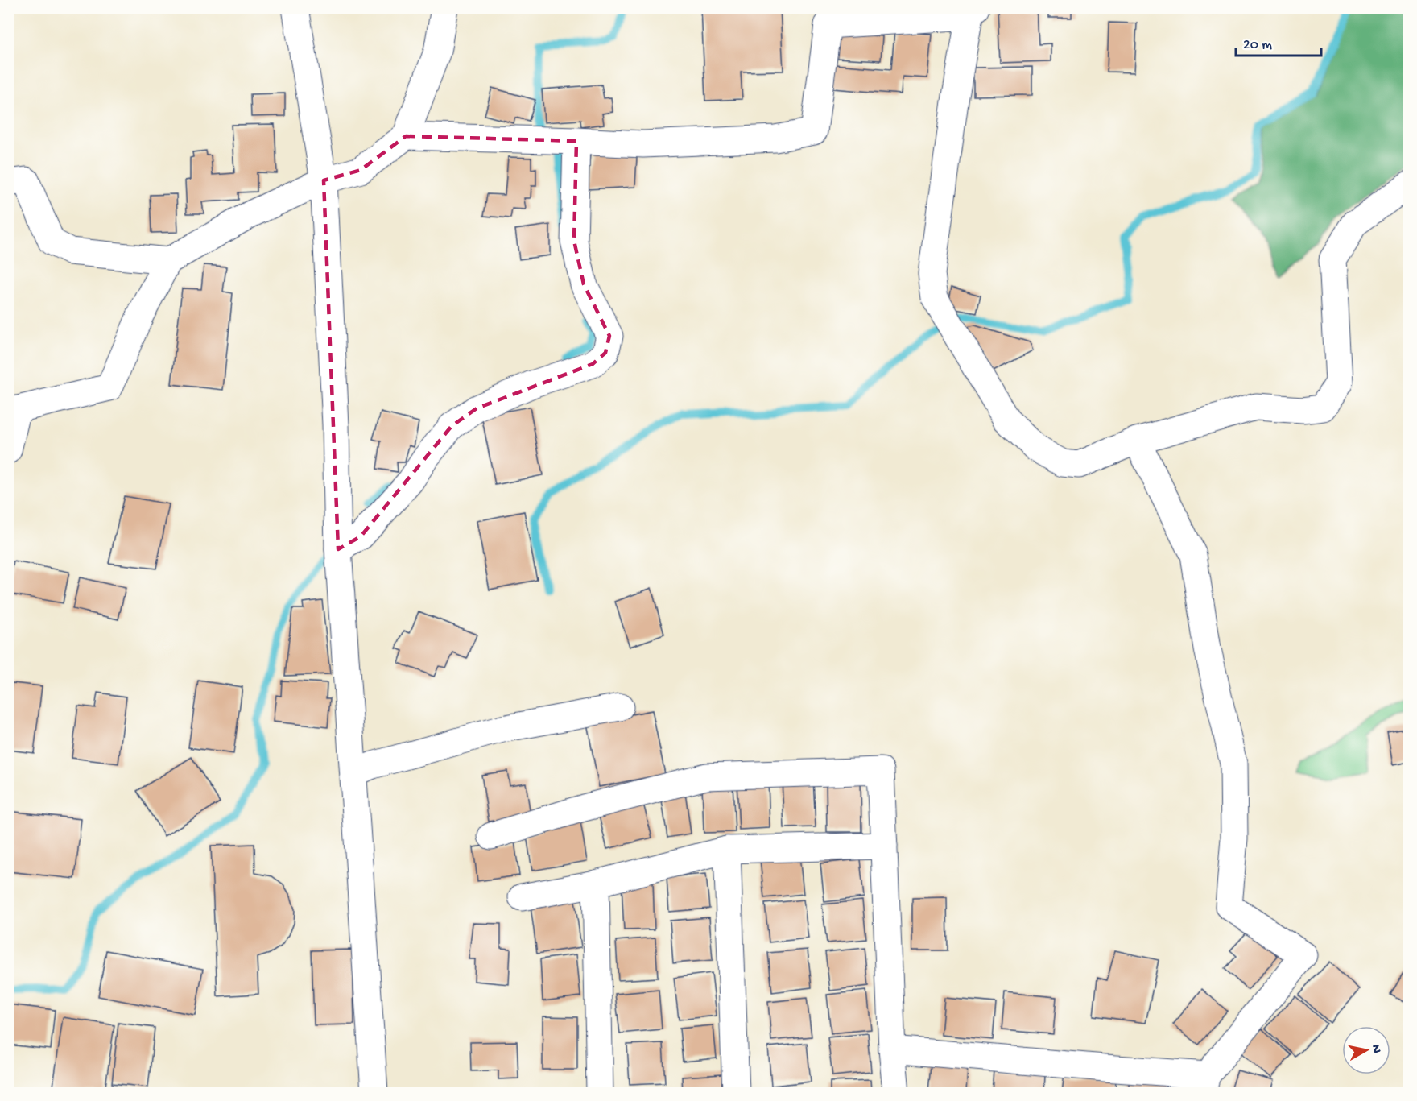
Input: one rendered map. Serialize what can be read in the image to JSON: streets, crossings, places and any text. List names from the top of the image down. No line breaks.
{"scale_bar":"20 m","north":"right"}
